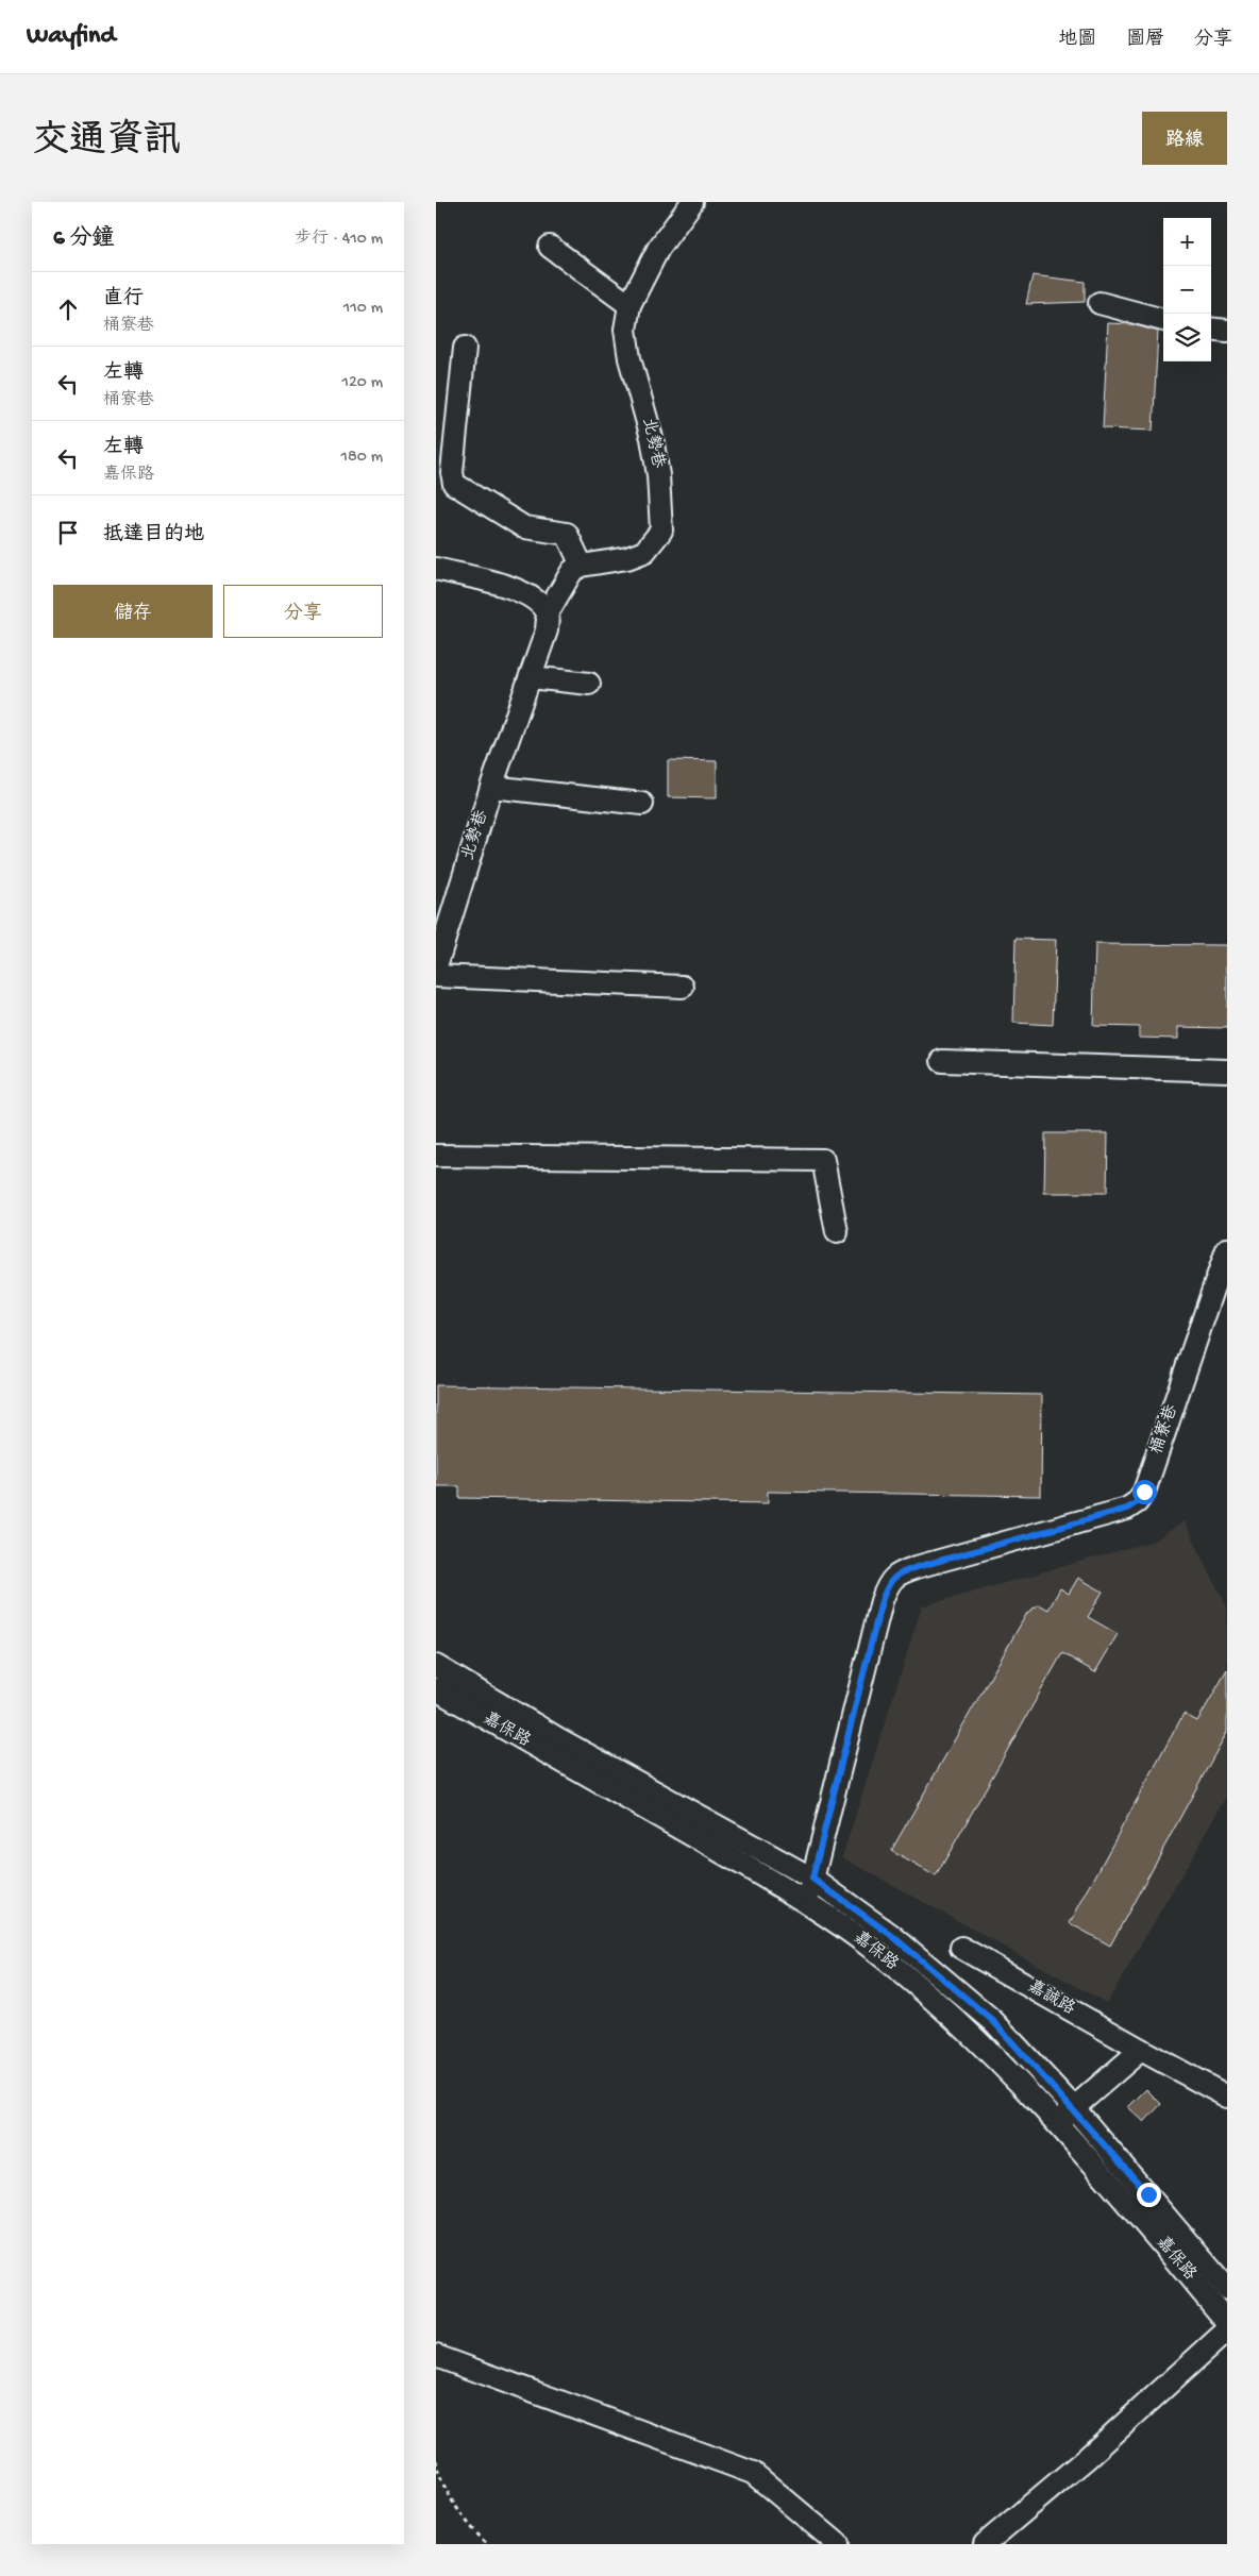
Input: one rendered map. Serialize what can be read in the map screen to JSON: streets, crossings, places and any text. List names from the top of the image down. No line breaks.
{"streets":{"street":["北勢巷","桶寮巷","嘉保路","嘉誠路"]},"crossings":[["桶寮巷","嘉保路"]],"page":{"header":"Wayfind","nav":["地圖","圖層","分享"],"title":"交通資訊","buttons":["路線",["儲存","分享"]],"heading":["6 分鐘","步行 · 410 m"],"map_buttons":["+","−"],"list":[["直行","桶寮巷","110 m"],["左轉","桶寮巷","120 m"],["左轉","嘉保路","180 m"],"抵達目的地"]}}
